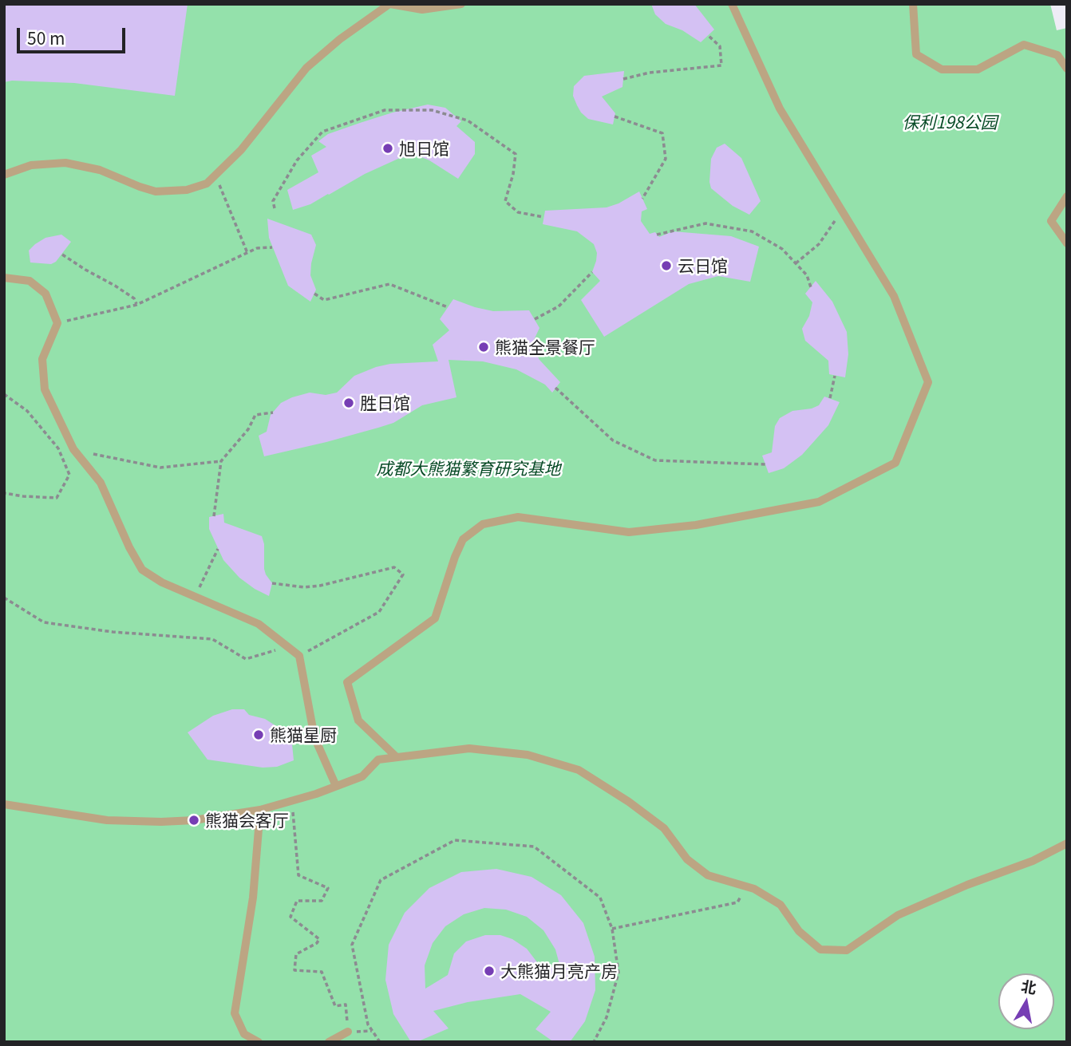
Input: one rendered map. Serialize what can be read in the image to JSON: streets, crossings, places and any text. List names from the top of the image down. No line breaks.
{"parks":["保利198公园","成都大熊猫繁育研究基地"],"places":["旭日馆","云日馆","熊猫全景餐厅","胜日馆","熊猫星厨","熊猫会客厅","大熊猫月亮产房"],"scale_bar":"50 m","north":"top"}
